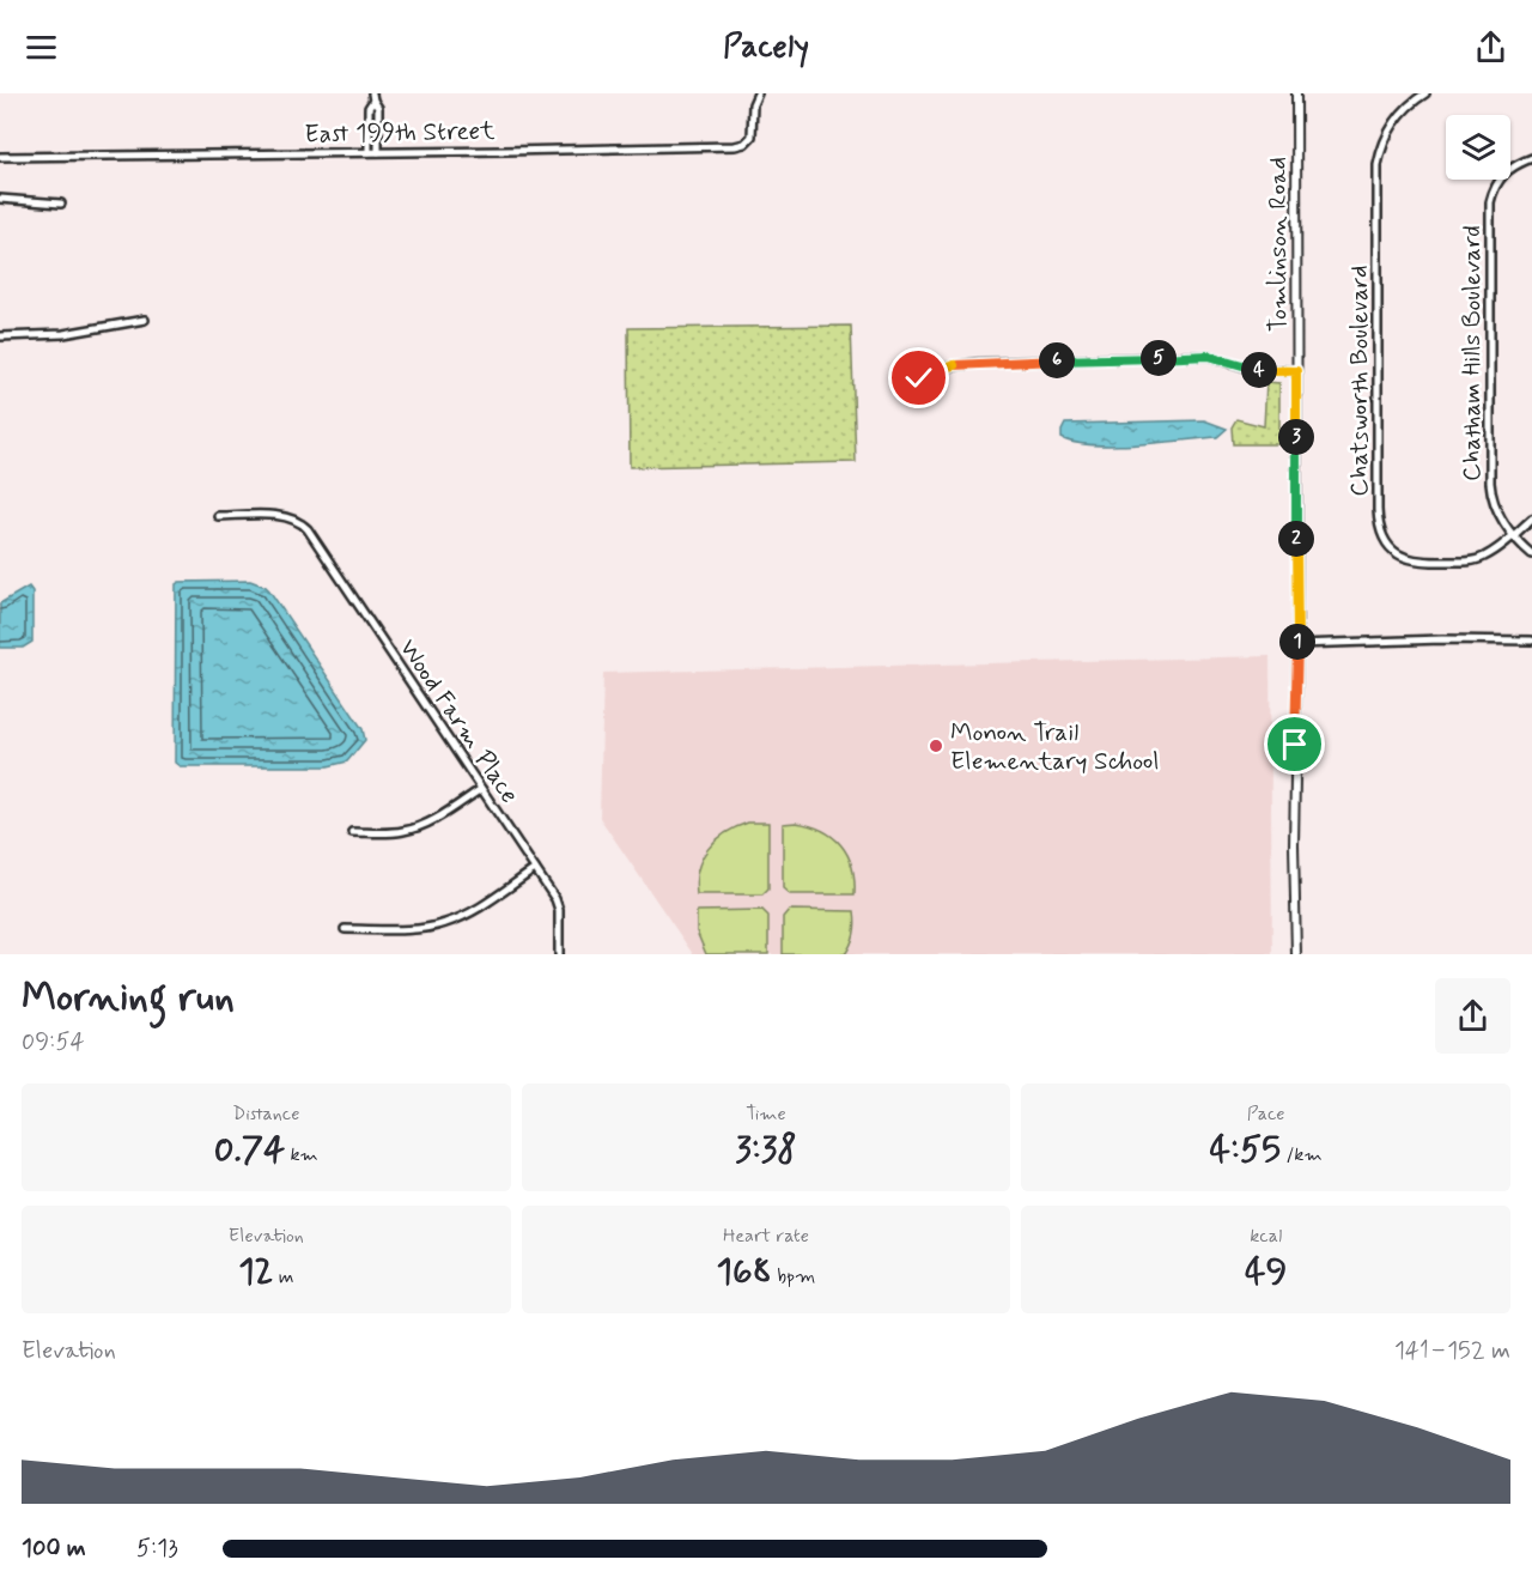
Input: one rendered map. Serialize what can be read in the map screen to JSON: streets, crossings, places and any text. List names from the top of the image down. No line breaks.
{"streets":{"street":["East 199th Street","Tomlinson Road","Chatham Hills Boulevard","Chatsworth Boulevard","Wood Farm Place"]},"crossings":[["Chatham Hills Boulevard","Chatsworth Boulevard"]],"places":["Monon Trail Elementary School"],"page":{"header":"Pacely","pins":["5","6","4","3","2","1"],"heading":["Morning run","09:54"],"stats":[["Distance","0.74 km"],["Time","3:38"],["Pace","4:55 /km"],["Elevation","12 m"],["Heart rate","168 bpm"],["kcal","49"]],"chart":["Elevation","141–152 m"],"list":[{"name":"100 m","note":"5:13"}]}}
